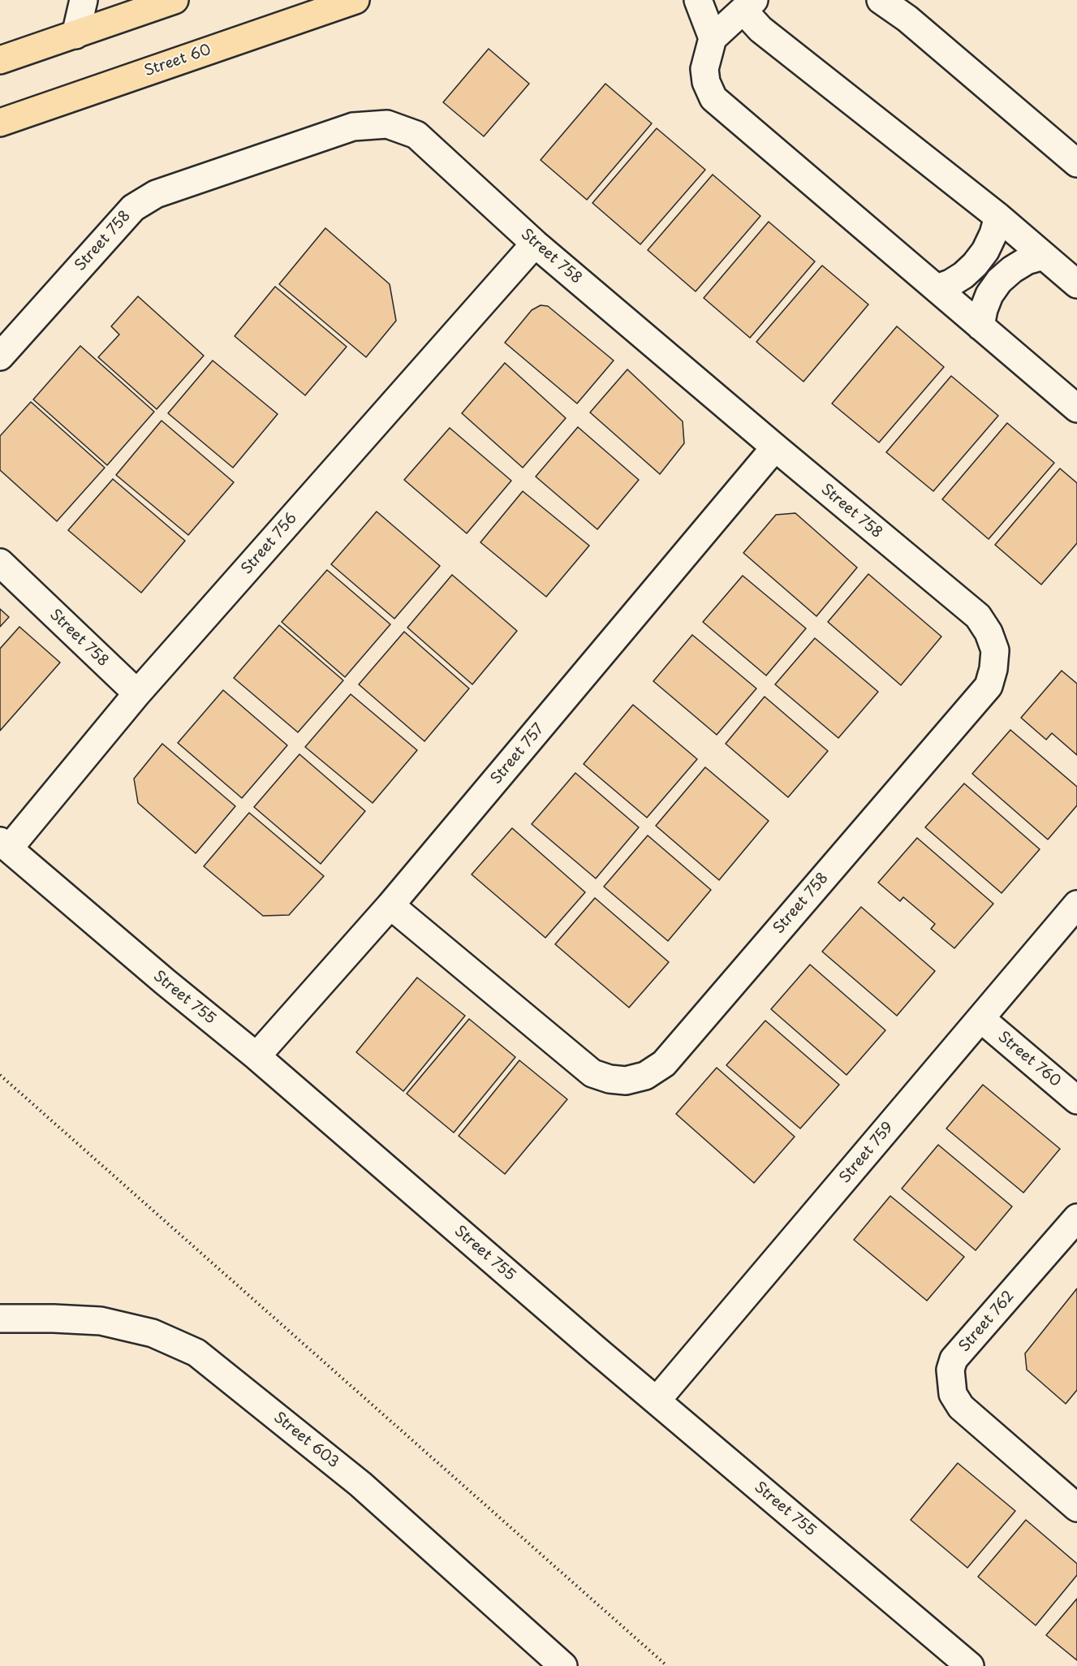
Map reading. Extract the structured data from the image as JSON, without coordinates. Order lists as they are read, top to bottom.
{
  "streets": {
    "main road": ["Street 60"],
    "street": [
      "Street 758",
      "Street 756",
      "Street 757",
      "Street 755",
      "Street 760",
      "Street 759",
      "Street 762",
      "Street 603"
    ]
  },
  "crossings": [
    ["Street 758", "Street 756"],
    ["Street 758", "Street 757"],
    ["Street 756", "Street 755"],
    ["Street 757", "Street 755"],
    ["Street 755", "Street 759"],
    ["Street 760", "Street 759"]
  ]
}
